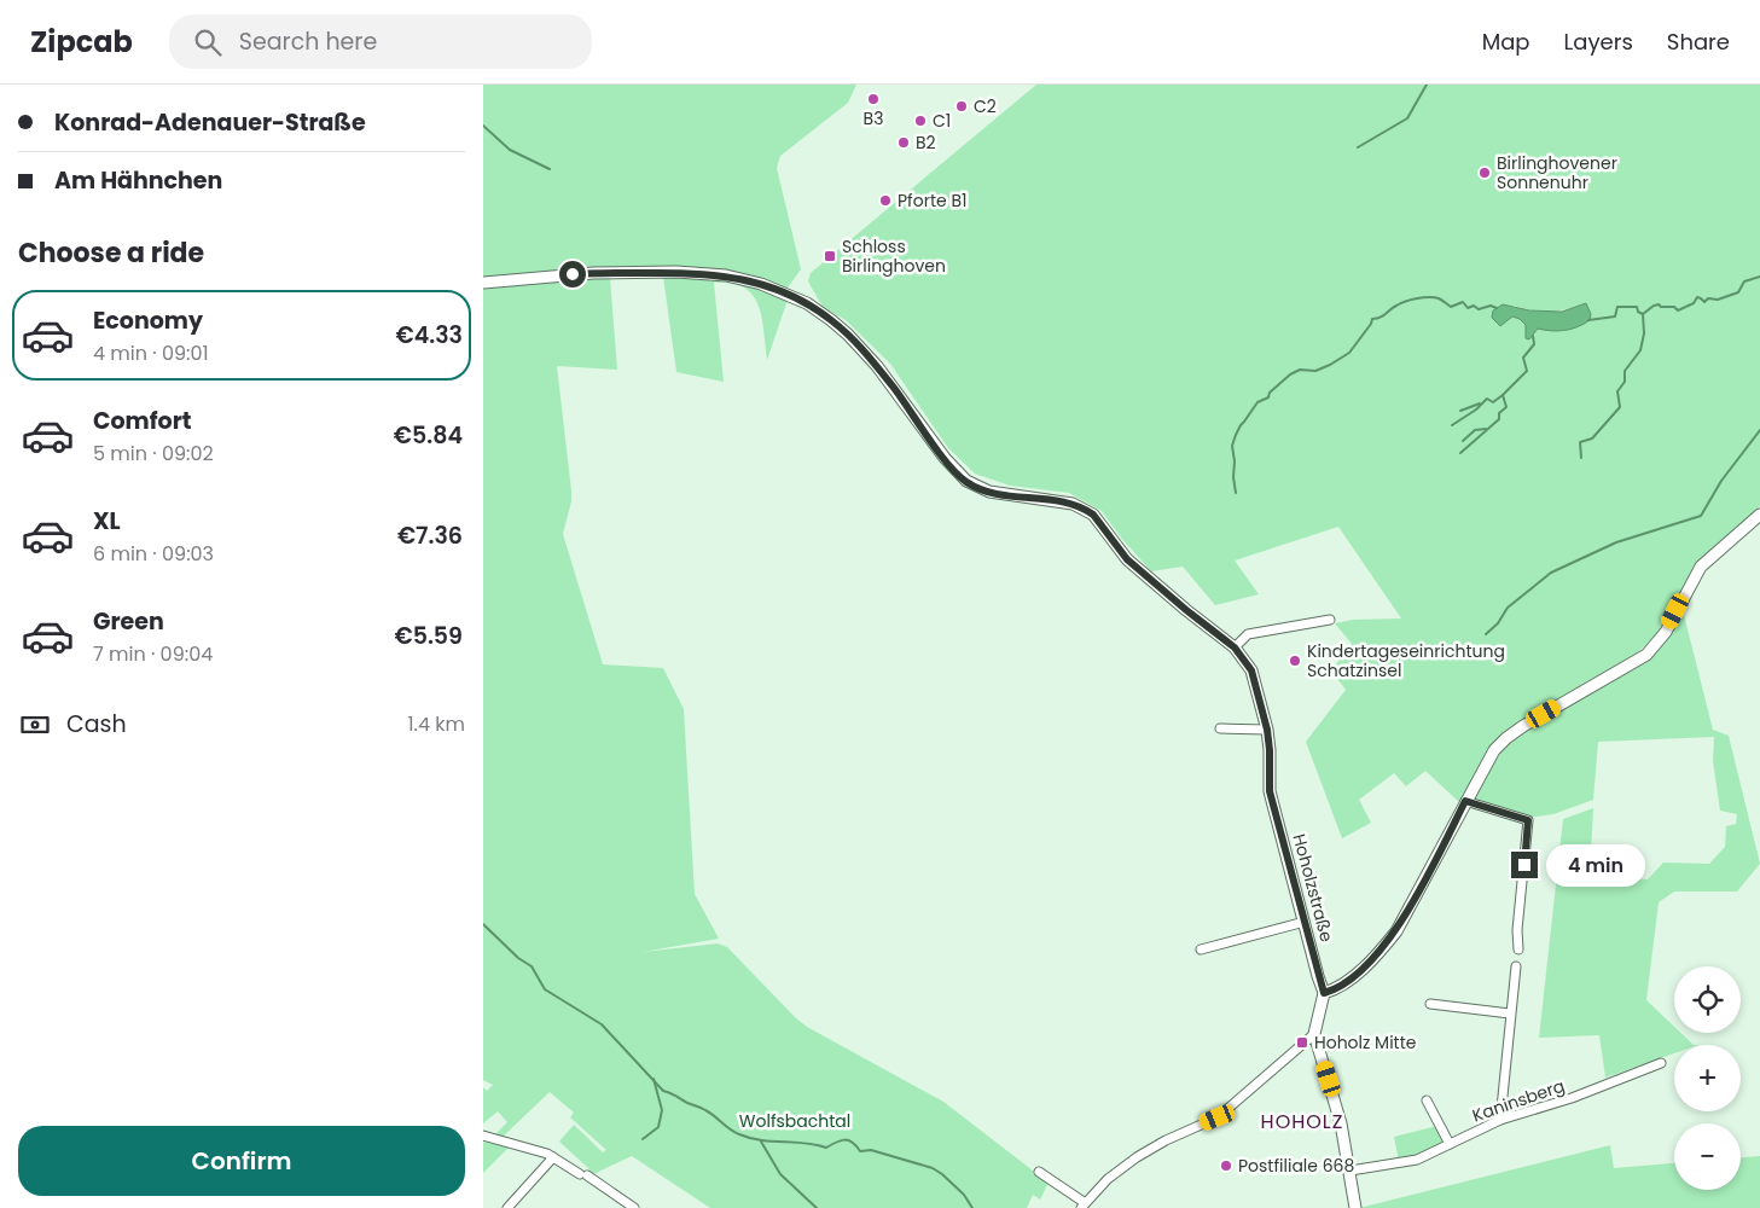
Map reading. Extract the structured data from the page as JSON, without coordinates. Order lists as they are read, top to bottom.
{
  "streets": {
    "street": ["Hoholzstraße", "Kaninsberg"]
  },
  "crossings": [
    ["Hoholzstraße", "Kaninsberg"]
  ],
  "districts": ["HOHOLZ"],
  "parks": ["Wolfsbachtal"],
  "places": {
    "other": [
      "B3",
      "C2",
      "C1",
      "B2",
      "Birlinghovener Sonnenuhr",
      "Pforte B1",
      "Kindertageseinrichtung Schatzinsel",
      "Postfiliale 668"
    ],
    "transit": ["Schloss Birlinghoven", "Hoholz Mitte"]
  },
  "page": {
    "header": "Zipcab",
    "search": "Search here",
    "nav": ["Map", "Layers", "Share"],
    "banner": ["Konrad-Adenauer-Straße", "Am Hähnchen"],
    "heading": "Choose a ride",
    "list": [
      {
        "name": "Economy",
        "note": "4 min · 09:01",
        "value": "€4.33"
      },
      {
        "name": "Comfort",
        "note": "5 min · 09:02",
        "value": "€5.84"
      },
      {
        "name": "XL",
        "note": "6 min · 09:03",
        "value": "€7.36"
      },
      {
        "name": "Green",
        "note": "7 min · 09:04",
        "value": "€5.59"
      }
    ],
    "pay": ["Cash", "1.4 km"],
    "bubble": "4 min",
    "map_buttons": ["+", "−"],
    "buttons": "Confirm"
  }
}
